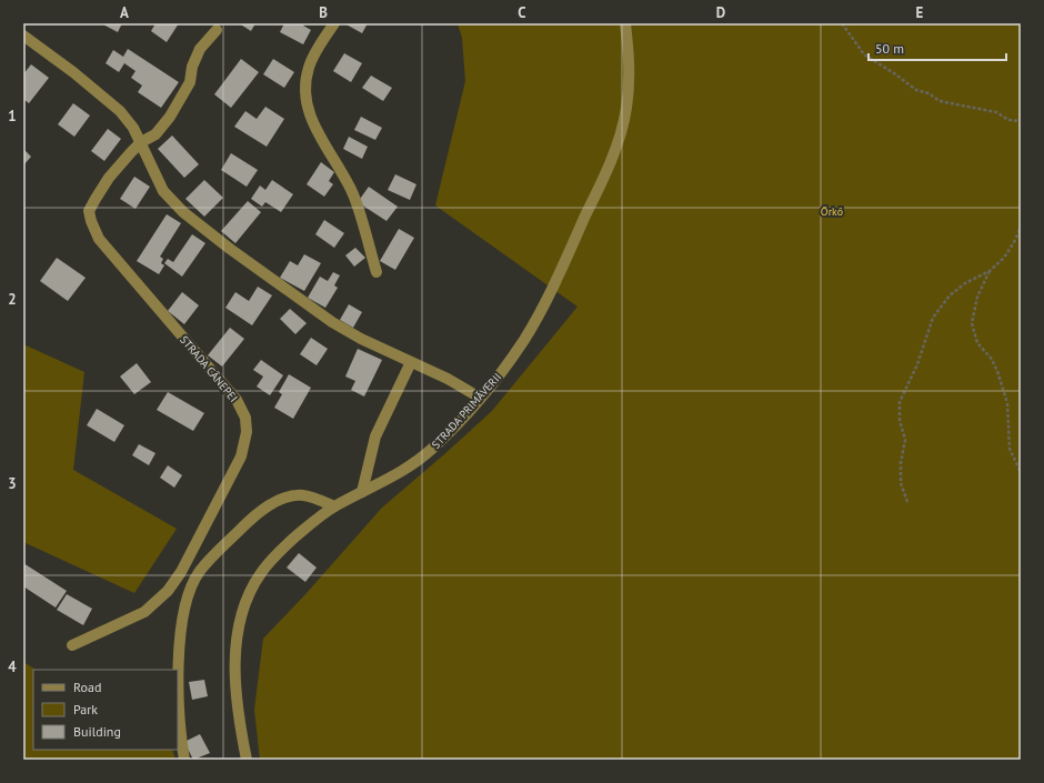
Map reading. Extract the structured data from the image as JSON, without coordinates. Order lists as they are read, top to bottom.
{
  "streets": {
    "street": ["STRADA CÂNEPEI", "STRADA PRIMĂVERII"]
  },
  "parks": ["Őrkő"],
  "legend": ["Road", "Park", "Building"],
  "scale_bar": "50 m",
  "grid": {
    "columns": [
      "A",
      "B",
      "C",
      "D",
      "E"
    ],
    "rows": [
      "1",
      "2",
      "3",
      "4"
    ]
  }
}
